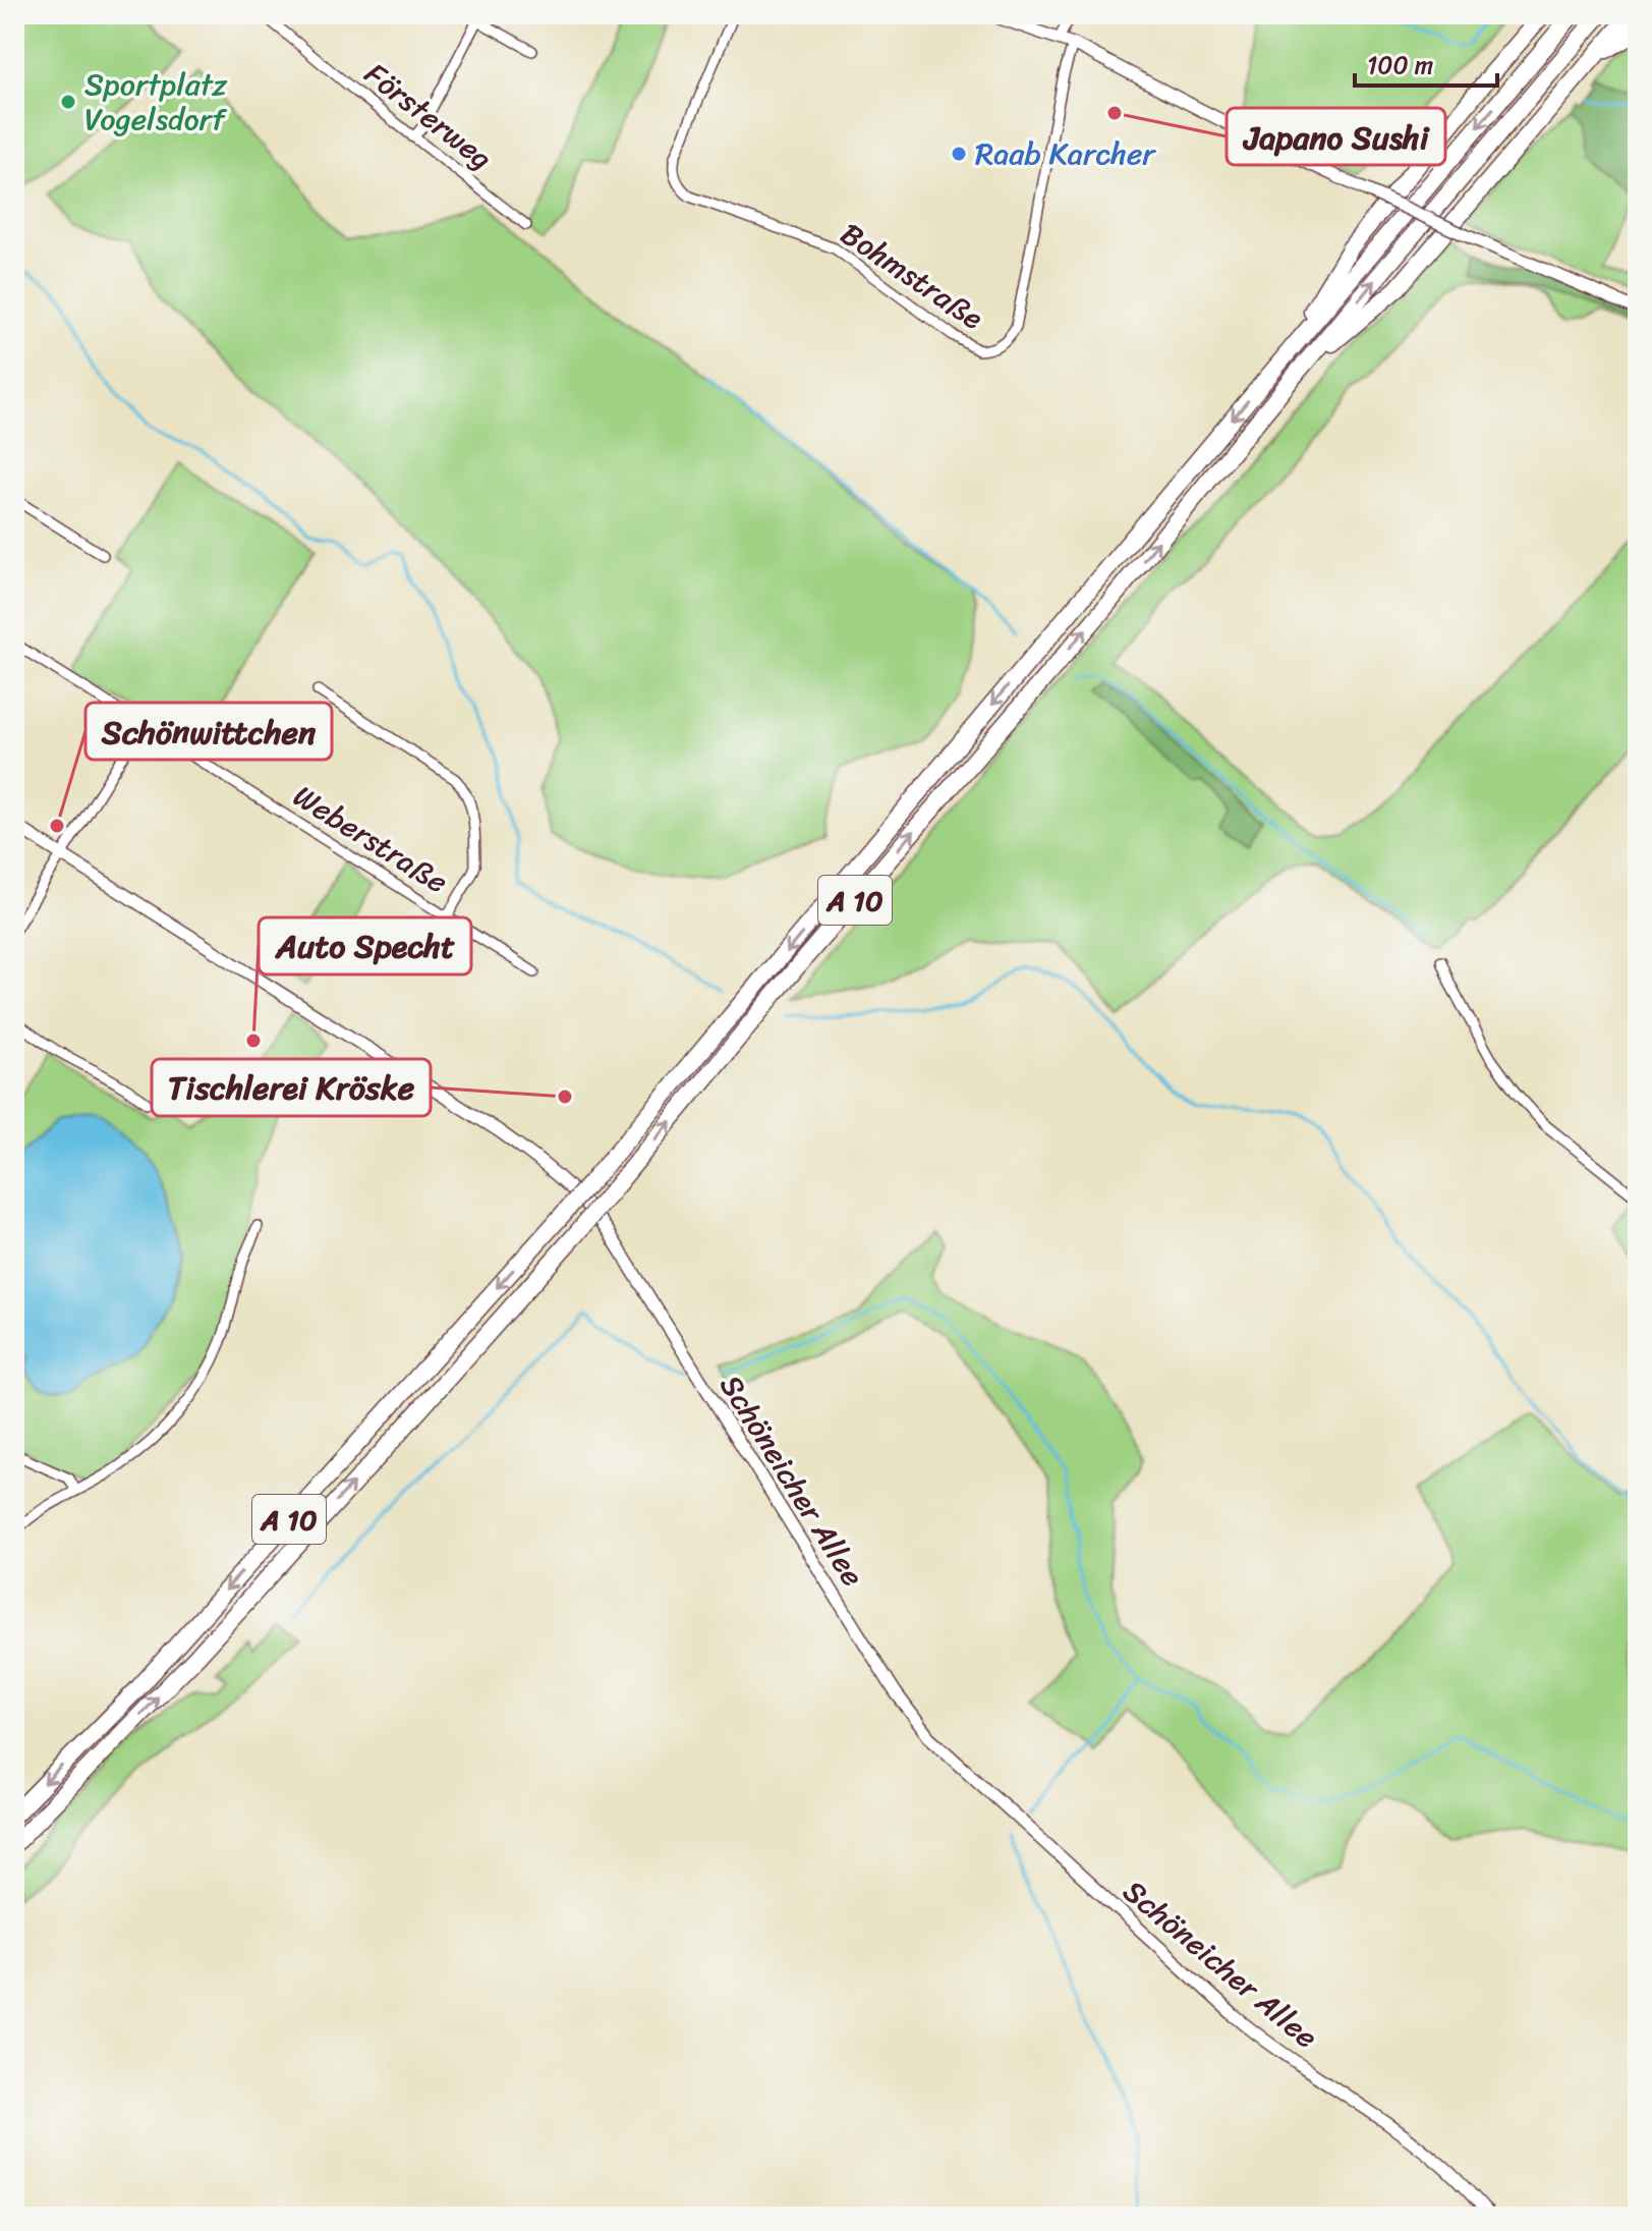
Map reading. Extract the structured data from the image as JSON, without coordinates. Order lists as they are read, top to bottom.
{
  "streets": {
    "highway": ["A 10"],
    "street": [
      "Försterweg",
      "Bohmstraße",
      "Weberstraße",
      "Schöneicher Allee"
    ]
  },
  "places": [
    "Sportplatz Vogelsdorf",
    "Japano Sushi",
    "Raab Karcher",
    "Schönwittchen",
    "Auto Specht",
    "Tischlerei Kröske"
  ],
  "scale_bar": "100 m"
}
